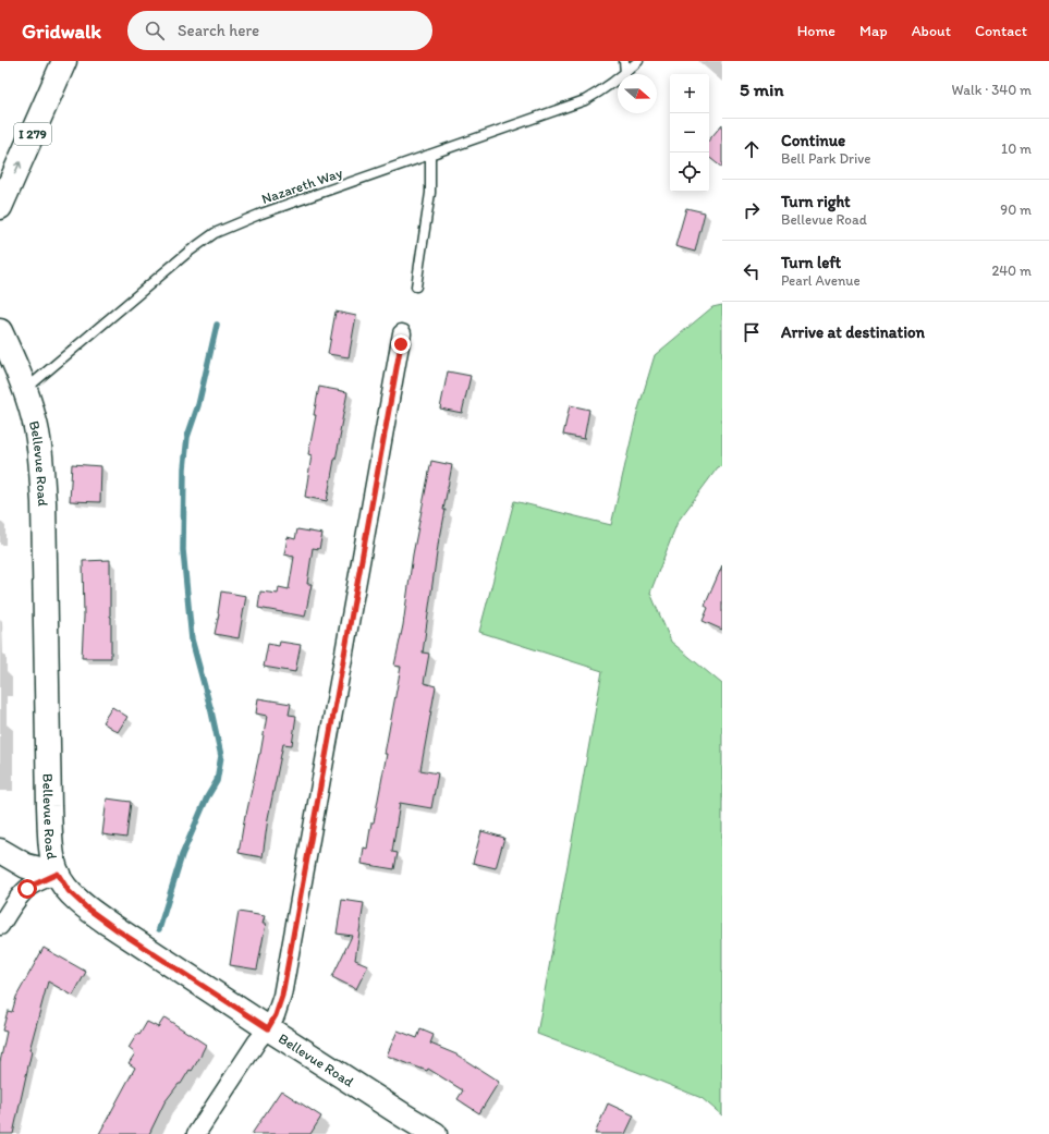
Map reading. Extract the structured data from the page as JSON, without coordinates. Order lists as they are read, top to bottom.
{
  "streets": {
    "main road": ["I 279", "Bellevue Road"],
    "lane": ["Nazareth Way"]
  },
  "crossings": [
    ["Nazareth Way", "Bellevue Road"]
  ],
  "north": "right",
  "page": {
    "header": "Gridwalk",
    "search": "Search here",
    "nav": [
      "Home",
      "Map",
      "About",
      "Contact"
    ],
    "heading": ["5 min", "Walk · 340 m"],
    "map_buttons": ["+", "−"],
    "list": [
      ["Continue", "Bell Park Drive", "10 m"],
      ["Turn right", "Bellevue Road", "90 m"],
      ["Turn left", "Pearl Avenue", "240 m"],
      "Arrive at destination"
    ]
  }
}
